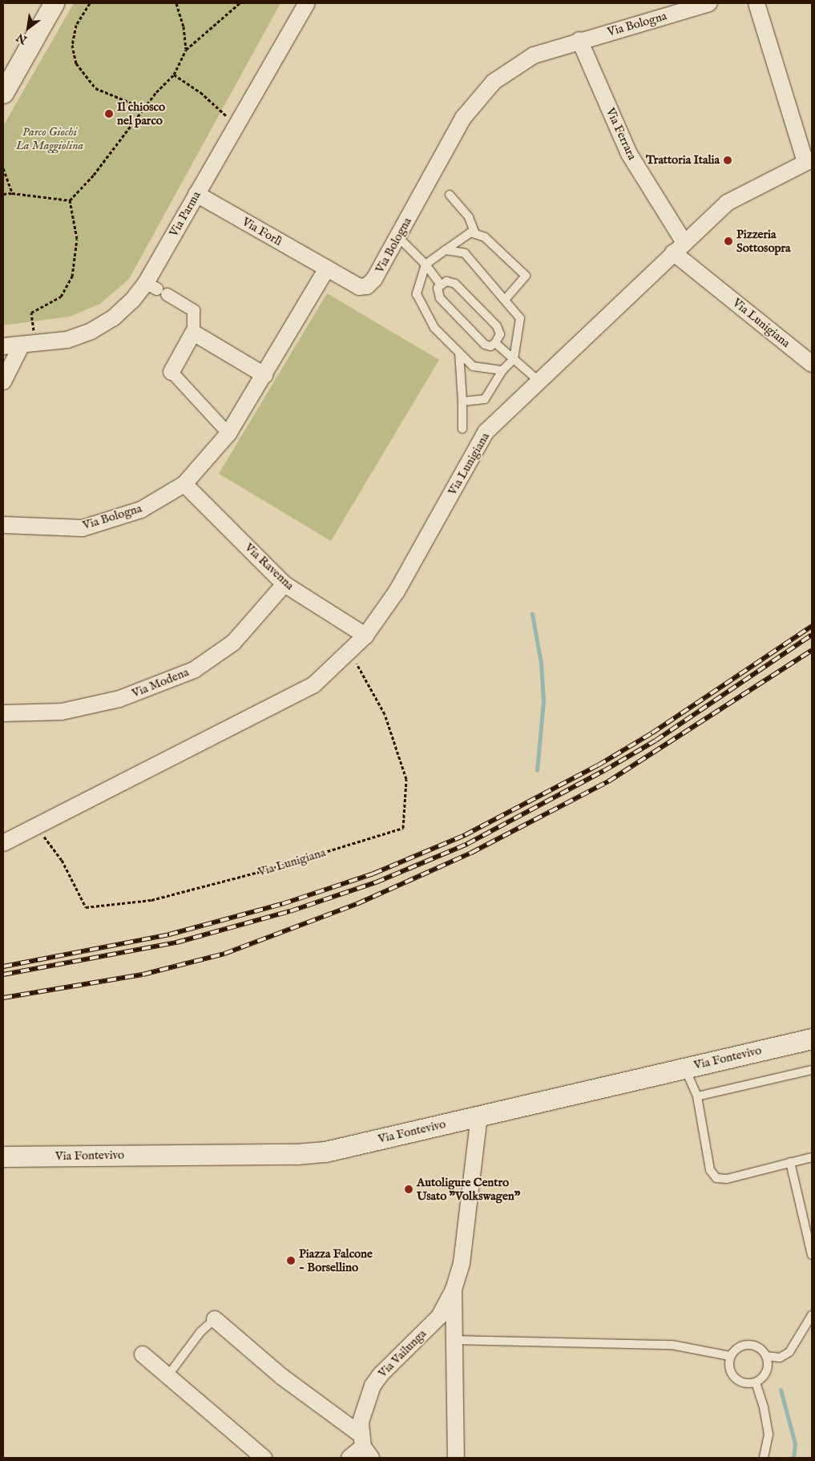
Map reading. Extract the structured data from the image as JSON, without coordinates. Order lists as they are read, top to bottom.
{
  "streets": {
    "street": [
      "Via Bologna",
      "Via Ferrara",
      "Via Parma",
      "Via Forlì",
      "Via Lunigiana",
      "Via Ravenna",
      "Via Modena",
      "Via Fontevivo",
      "Via Vailunga"
    ]
  },
  "crossings": [
    ["Via Bologna", "Via Ferrara"],
    ["Via Bologna", "Via Forlì"],
    ["Via Bologna", "Via Ravenna"],
    ["Via Ferrara", "Via Lunigiana"],
    ["Via Parma", "Via Forlì"],
    ["Via Lunigiana", "Via Ravenna"],
    ["Via Ravenna", "Via Modena"],
    ["Via Fontevivo", "Via Vailunga"]
  ],
  "parks": ["Parco Giochi La Maggiolina"],
  "places": [
    "Il chiosco nel parco",
    "Trattoria Italia",
    "Pizzeria Sottosopra",
    "Autoligure Centro Usato \"Volkswagen\"",
    "Piazza Falcone - Borsellino"
  ],
  "north": "bottom left"
}
